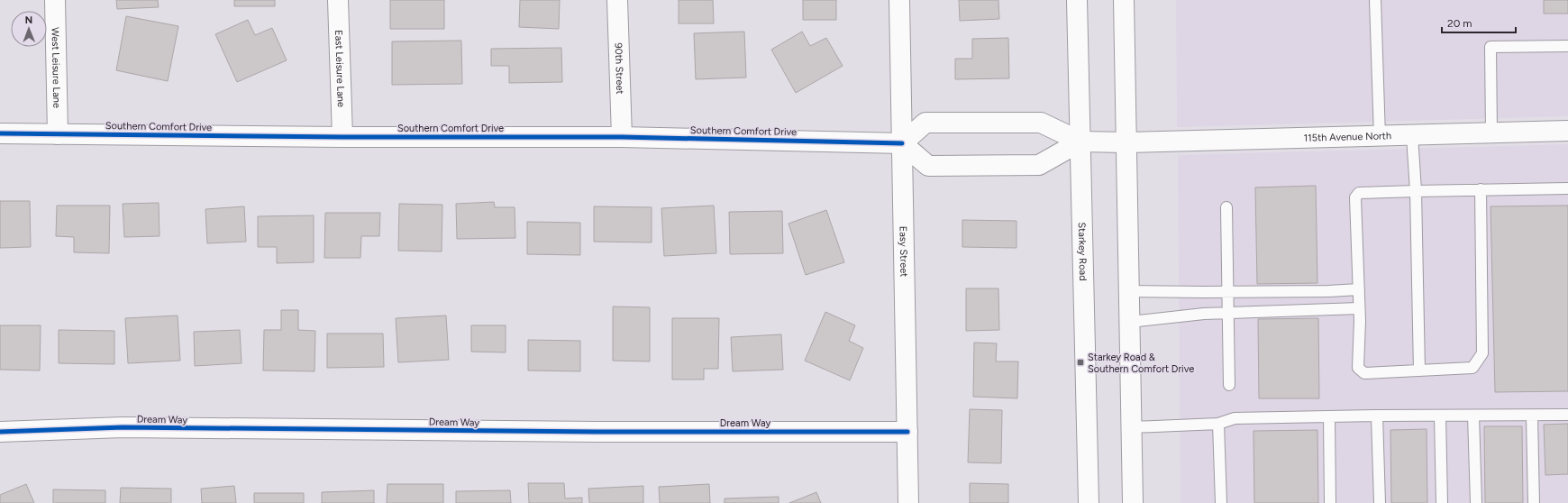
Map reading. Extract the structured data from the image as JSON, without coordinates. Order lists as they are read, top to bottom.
{
  "streets": {
    "street": [
      "West Leisure Lane",
      "East Leisure Lane",
      "90th Street",
      "Southern Comfort Drive",
      "115th Avenue North",
      "Easy Street",
      "Starkey Road",
      "Dream Way"
    ]
  },
  "crossings": [
    ["West Leisure Lane", "Southern Comfort Drive"],
    ["East Leisure Lane", "Southern Comfort Drive"],
    ["90th Street", "Southern Comfort Drive"],
    ["Southern Comfort Drive", "Easy Street"],
    ["Easy Street", "Dream Way"]
  ],
  "places": {
    "transit": ["Starkey Road & Southern Comfort Drive"]
  },
  "scale_bar": "20 m",
  "north": "top"
}
